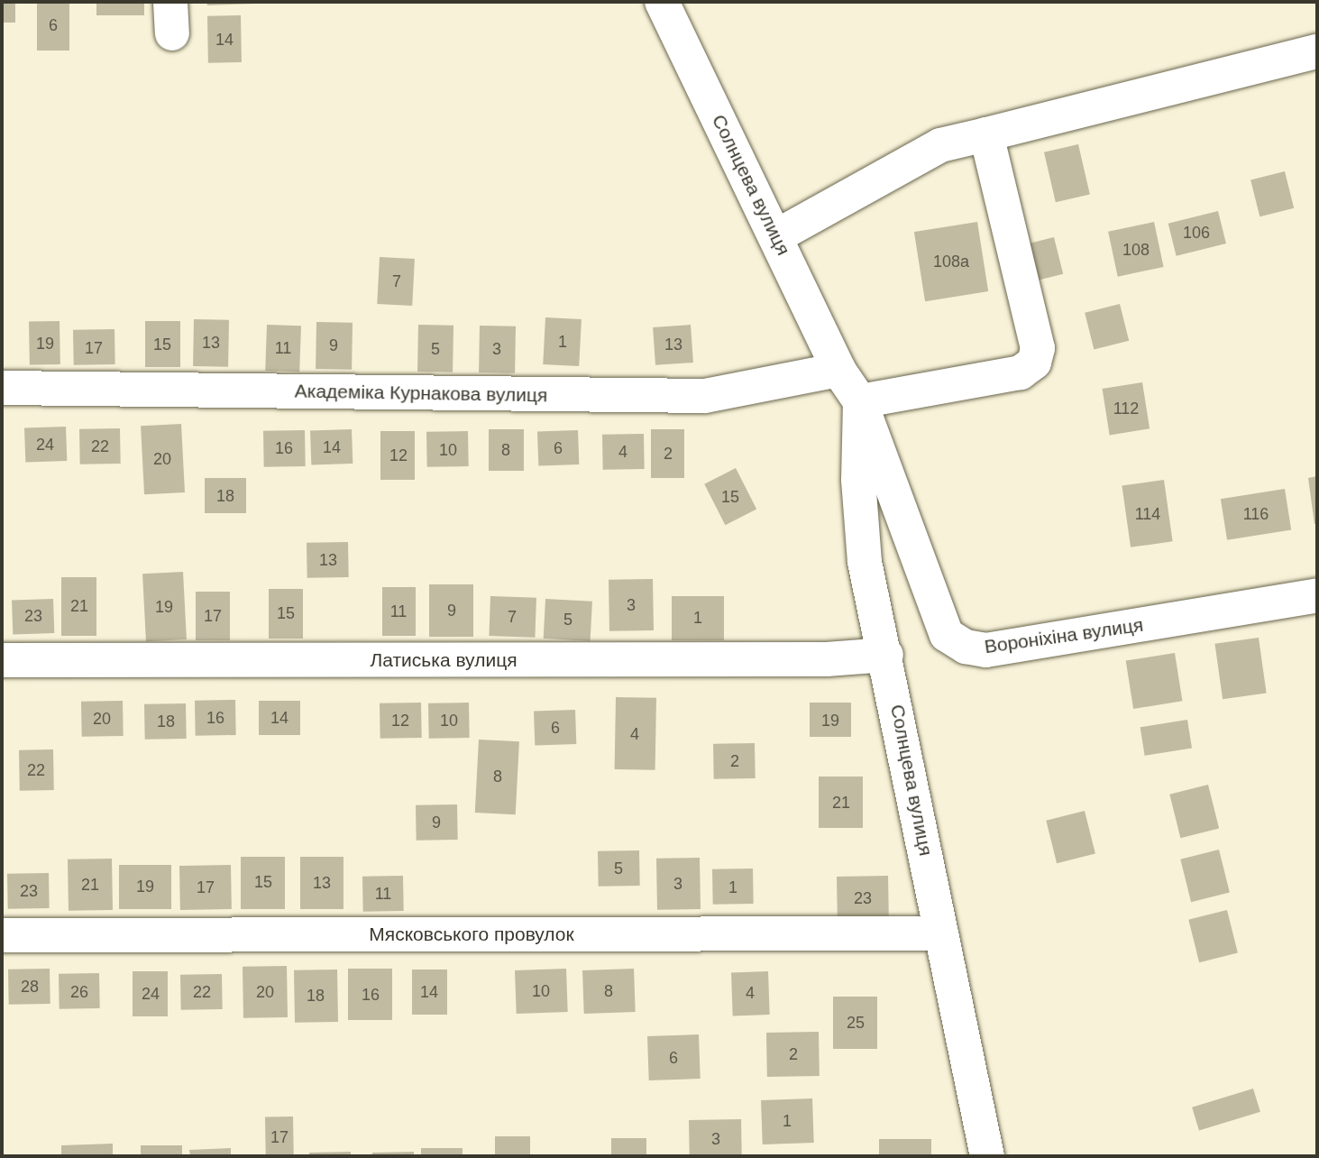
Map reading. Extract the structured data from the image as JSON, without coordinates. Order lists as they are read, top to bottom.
{
  "streets": {
    "street": [
      "Солнцева вулиця",
      "Академіка Курнакова вулиця",
      "Вороніхіна вулиця",
      "Латиська вулиця",
      "Мясковського провулок"
    ]
  },
  "crossings": [
    ["Солнцева вулиця", "Академіка Курнакова вулиця"],
    ["Солнцева вулиця", "Вороніхіна вулиця"],
    ["Солнцева вулиця", "Латиська вулиця"],
    ["Солнцева вулиця", "Мясковського провулок"],
    ["Академіка Курнакова вулиця", "Вороніхіна вулиця"]
  ],
  "house_numbers": [
    "6",
    "14",
    "106",
    "108",
    "108а",
    "7",
    "1",
    "13",
    "19",
    "15",
    "13",
    "9",
    "17",
    "11",
    "5",
    "3",
    "112",
    "24",
    "22",
    "14",
    "16",
    "6",
    "10",
    "8",
    "4",
    "2",
    "12",
    "20",
    "18",
    "15",
    "114",
    "116",
    "13",
    "3",
    "21",
    "19",
    "9",
    "11",
    "15",
    "23",
    "17",
    "7",
    "1",
    "5",
    "16",
    "14",
    "20",
    "12",
    "10",
    "19",
    "18",
    "6",
    "4",
    "2",
    "22",
    "8",
    "21",
    "9",
    "5",
    "15",
    "13",
    "3",
    "21",
    "19",
    "17",
    "1",
    "23",
    "11",
    "23",
    "28",
    "10",
    "8",
    "26",
    "22",
    "20",
    "14",
    "4",
    "24",
    "16",
    "18",
    "25",
    "2",
    "6",
    "1",
    "17",
    "3"
  ]
}
